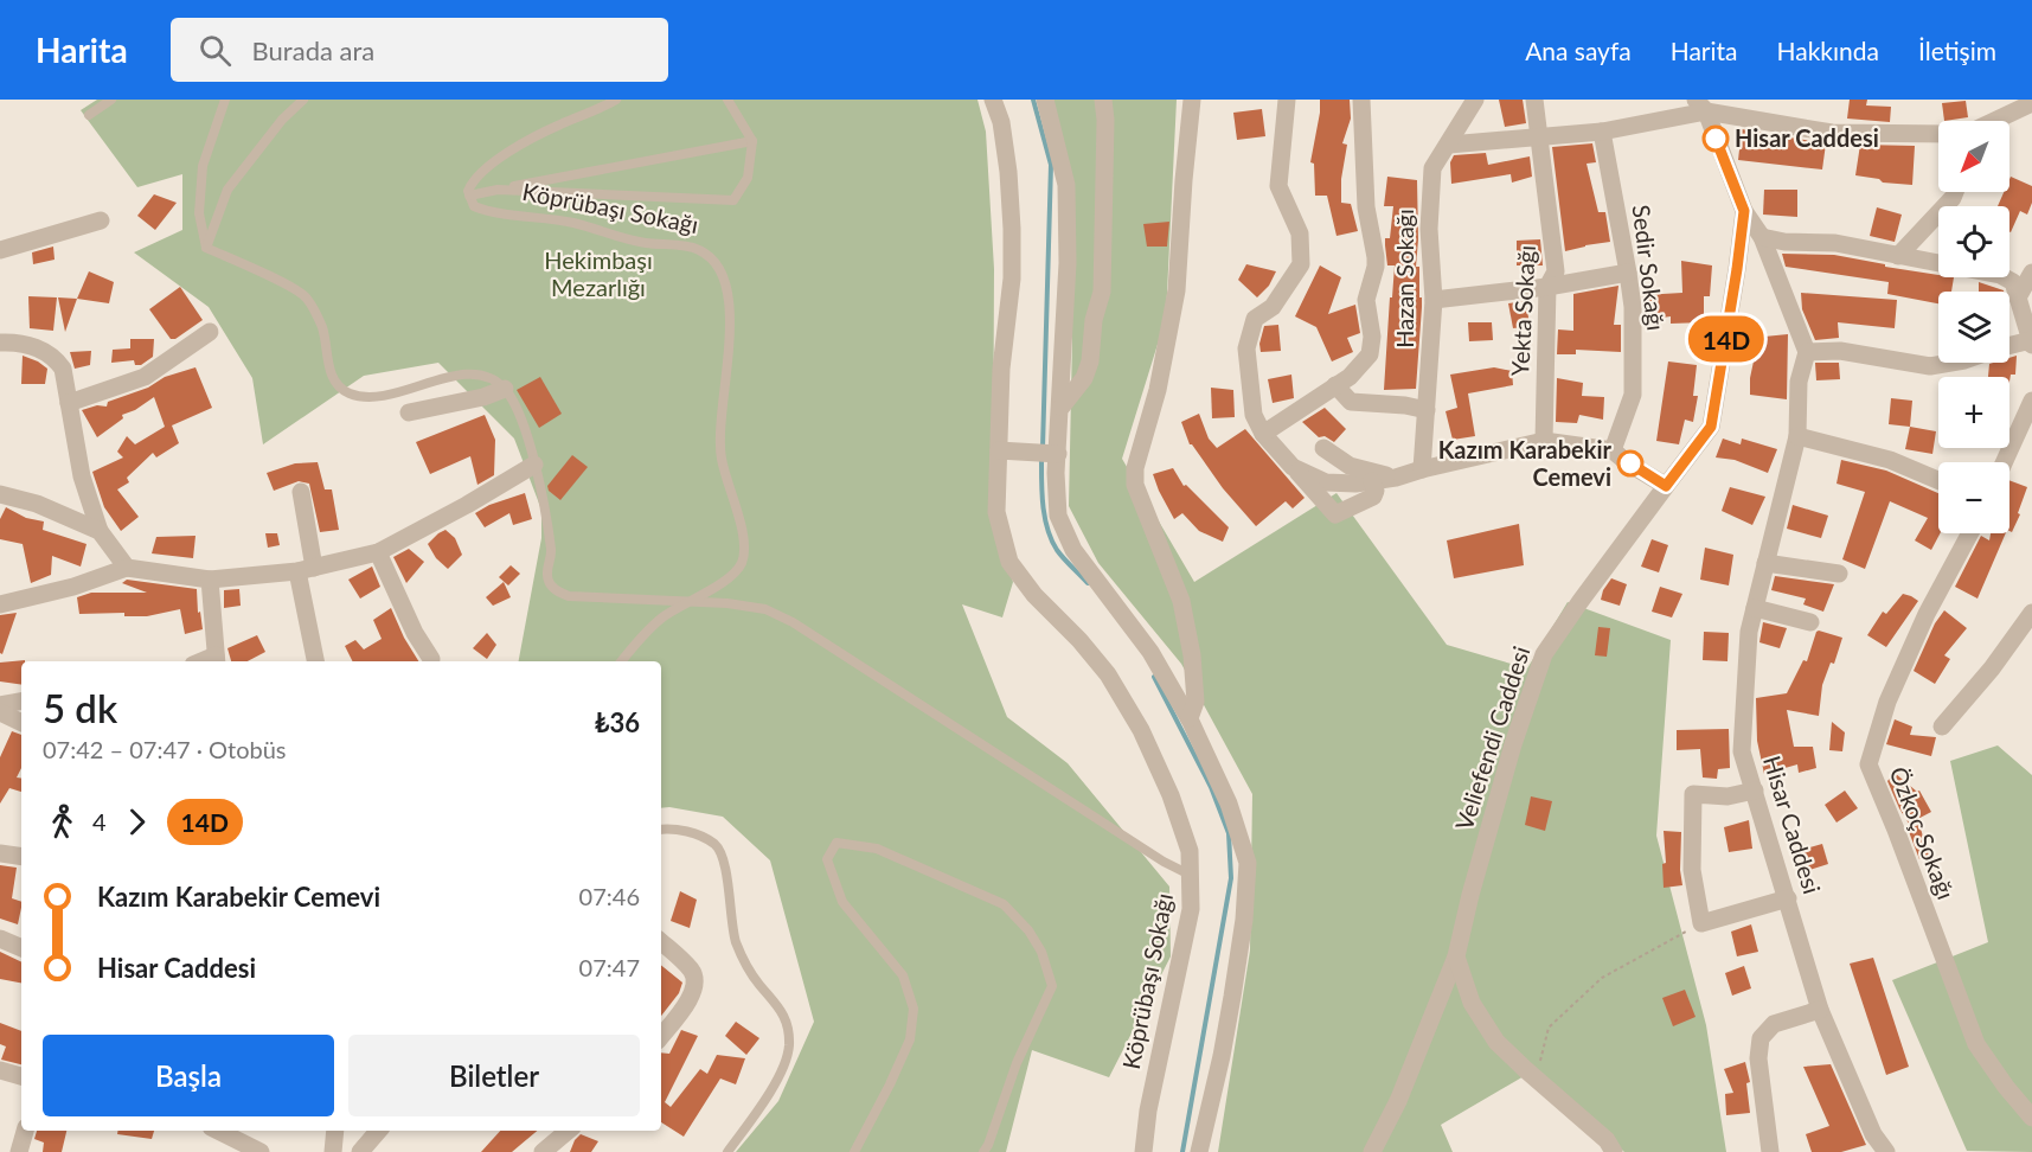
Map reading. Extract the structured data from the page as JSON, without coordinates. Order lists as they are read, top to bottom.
{
  "streets": {
    "street": [
      "Köprübaşı Sokağı",
      "Sedir Sokağı",
      "Hazan Sokağı",
      "Yekta Sokağı",
      "Veliefendi Caddesi",
      "Hisar Caddesi",
      "Özkoç Sokağı"
    ]
  },
  "parks": ["Hekimbaşı Mezarlığı"],
  "places": ["Hisar Caddesi", "Kazım Karabekir Cemevi"],
  "lines": ["bus line 14D"],
  "north": "bottom left",
  "page": {
    "header": "Harita",
    "search": "Burada ara",
    "nav": [
      "Ana sayfa",
      "Harita",
      "Hakkında",
      "İletişim"
    ],
    "on_map": "14D",
    "map_buttons": ["+", "−"],
    "heading": ["5 dk", "07:42 – 07:47 · Otobüs", "₺36"],
    "legs": ["4", "14D"],
    "list": [
      {
        "name": "Kazım Karabekir Cemevi",
        "value": "07:46"
      },
      {
        "name": "Hisar Caddesi",
        "value": "07:47"
      }
    ],
    "buttons": ["Başla", "Biletler"]
  }
}
